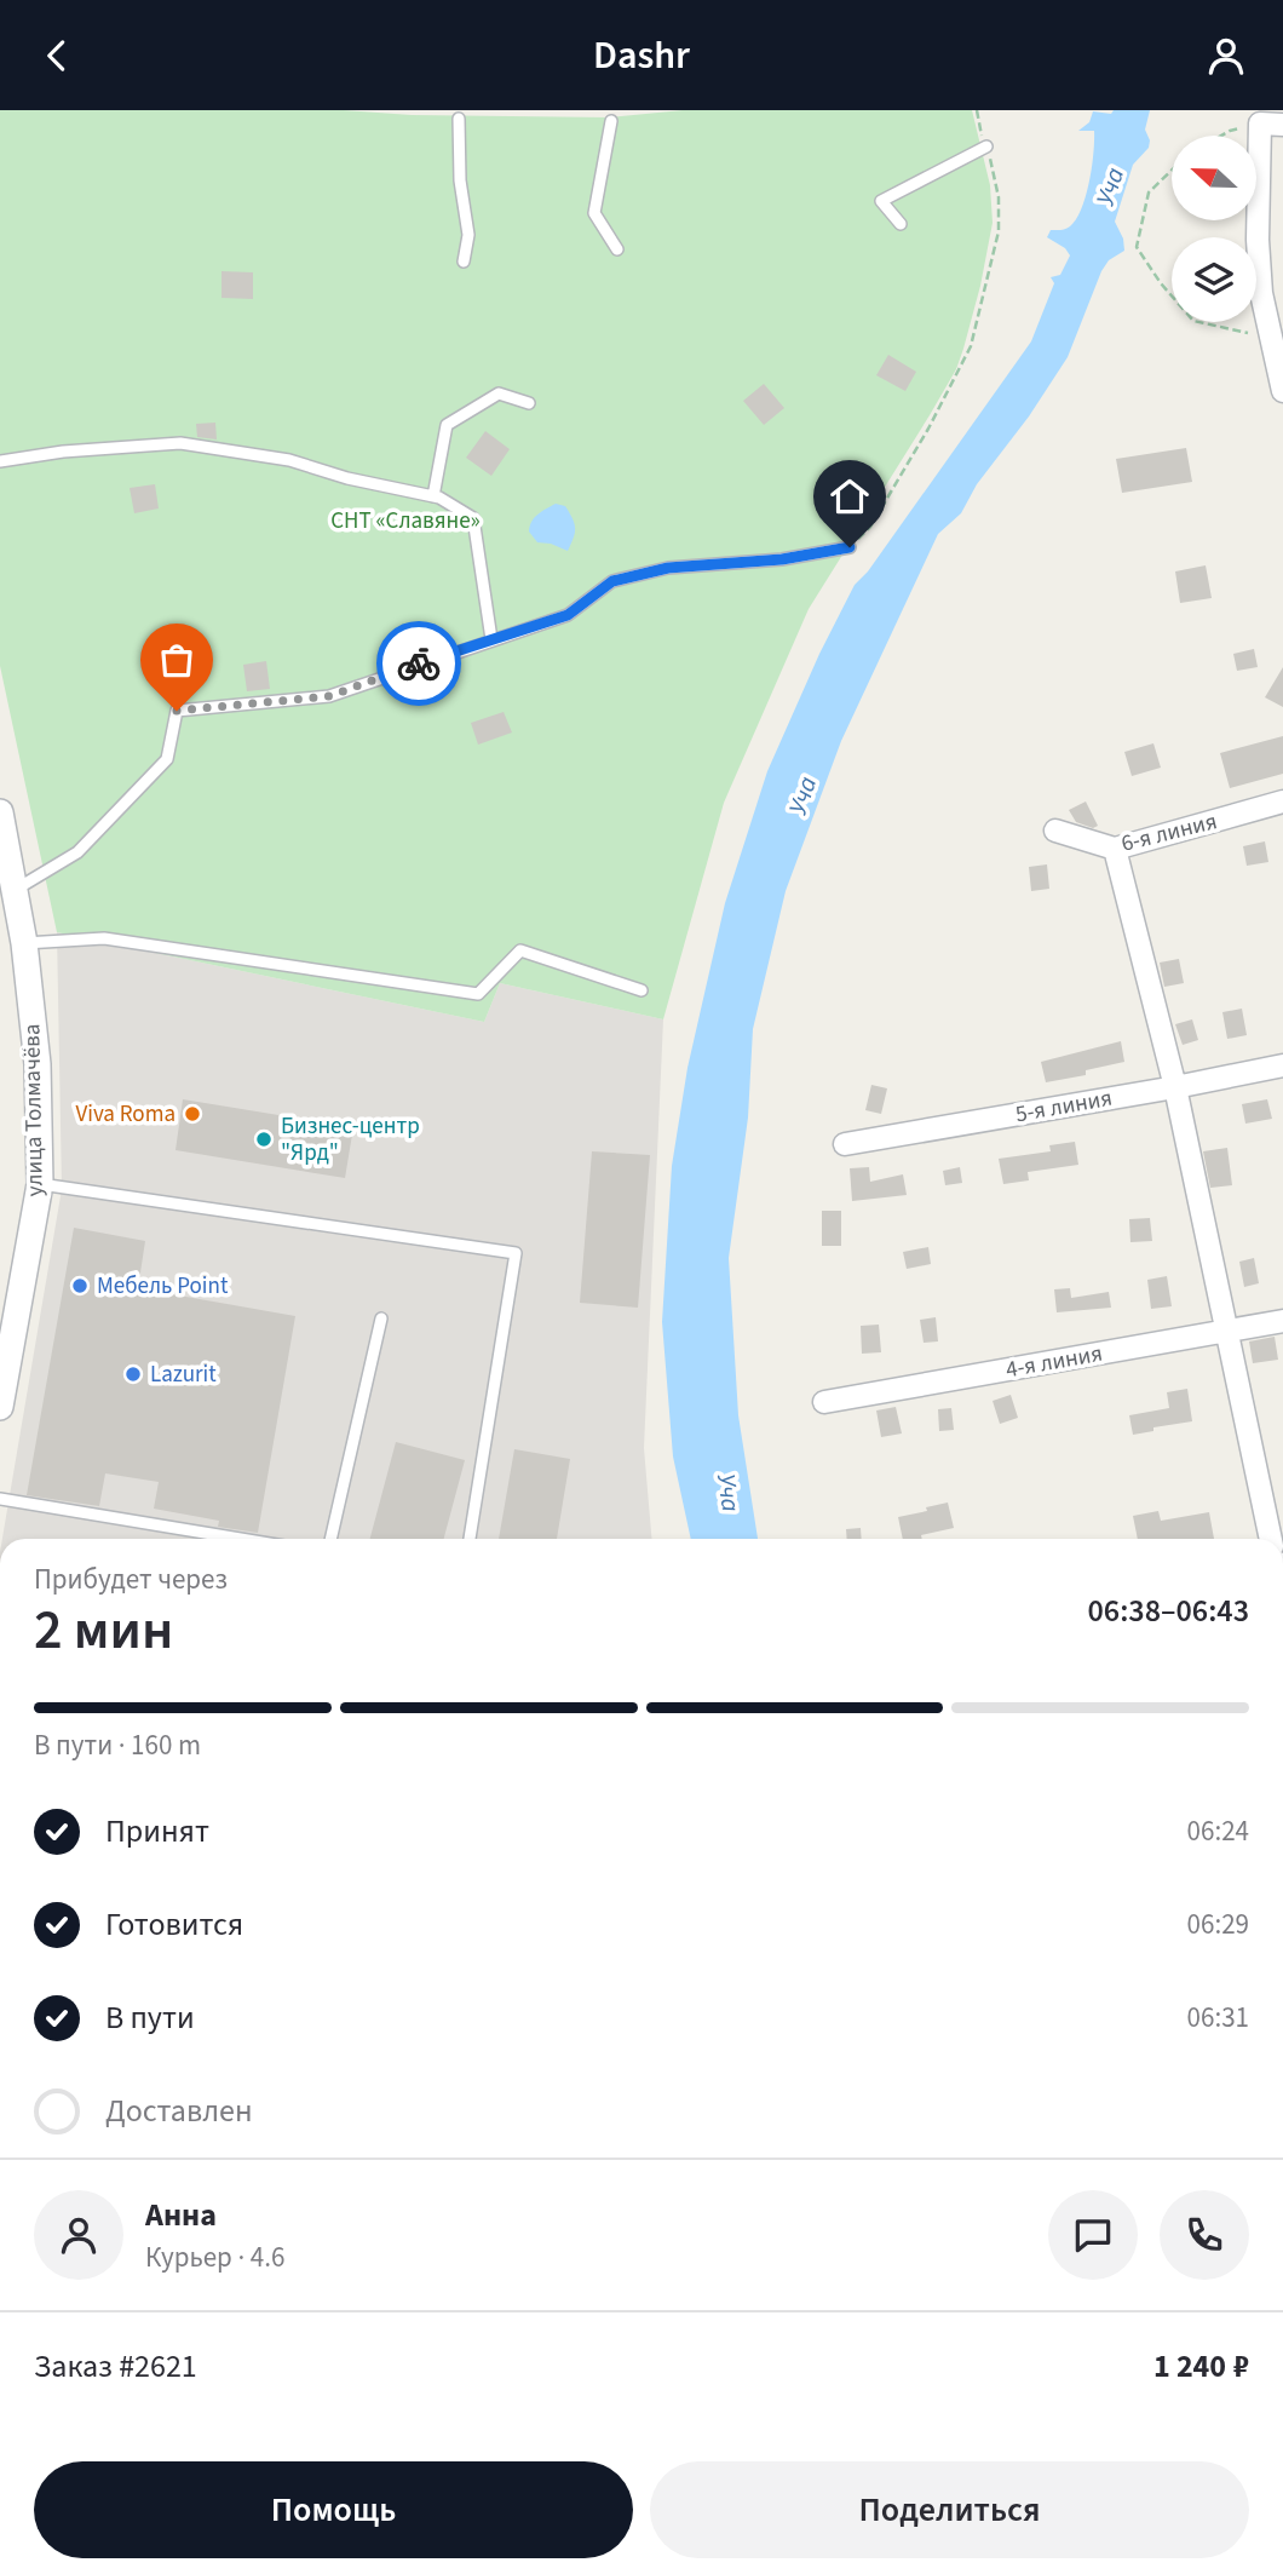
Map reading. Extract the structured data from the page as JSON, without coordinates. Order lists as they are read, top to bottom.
{
  "streets": {
    "street": [
      "6-я линия",
      "5-я линия",
      "улица Толмачёва",
      "4-я линия"
    ]
  },
  "water": ["Уча"],
  "parks": ["СНТ «Славяне»"],
  "places": [
    "Viva Roma",
    "Бизнес-центр \"Ярд\"",
    "Мебель Point",
    "Lazurit"
  ],
  "north": "left",
  "page": {
    "header": "Dashr",
    "heading": ["2 мин", "Прибудет через", "06:38–06:43"],
    "panel": [
      "Анна",
      "Курьер · 4.6",
      "Заказ #2621",
      "1 240 ₽"
    ],
    "bar": "В пути · 160 m",
    "list": [
      ["Принят", "06:24"],
      ["Готовится", "06:29"],
      ["В пути", "06:31"],
      "Доставлен"
    ],
    "buttons": ["Помощь", "Поделиться"]
  }
}
